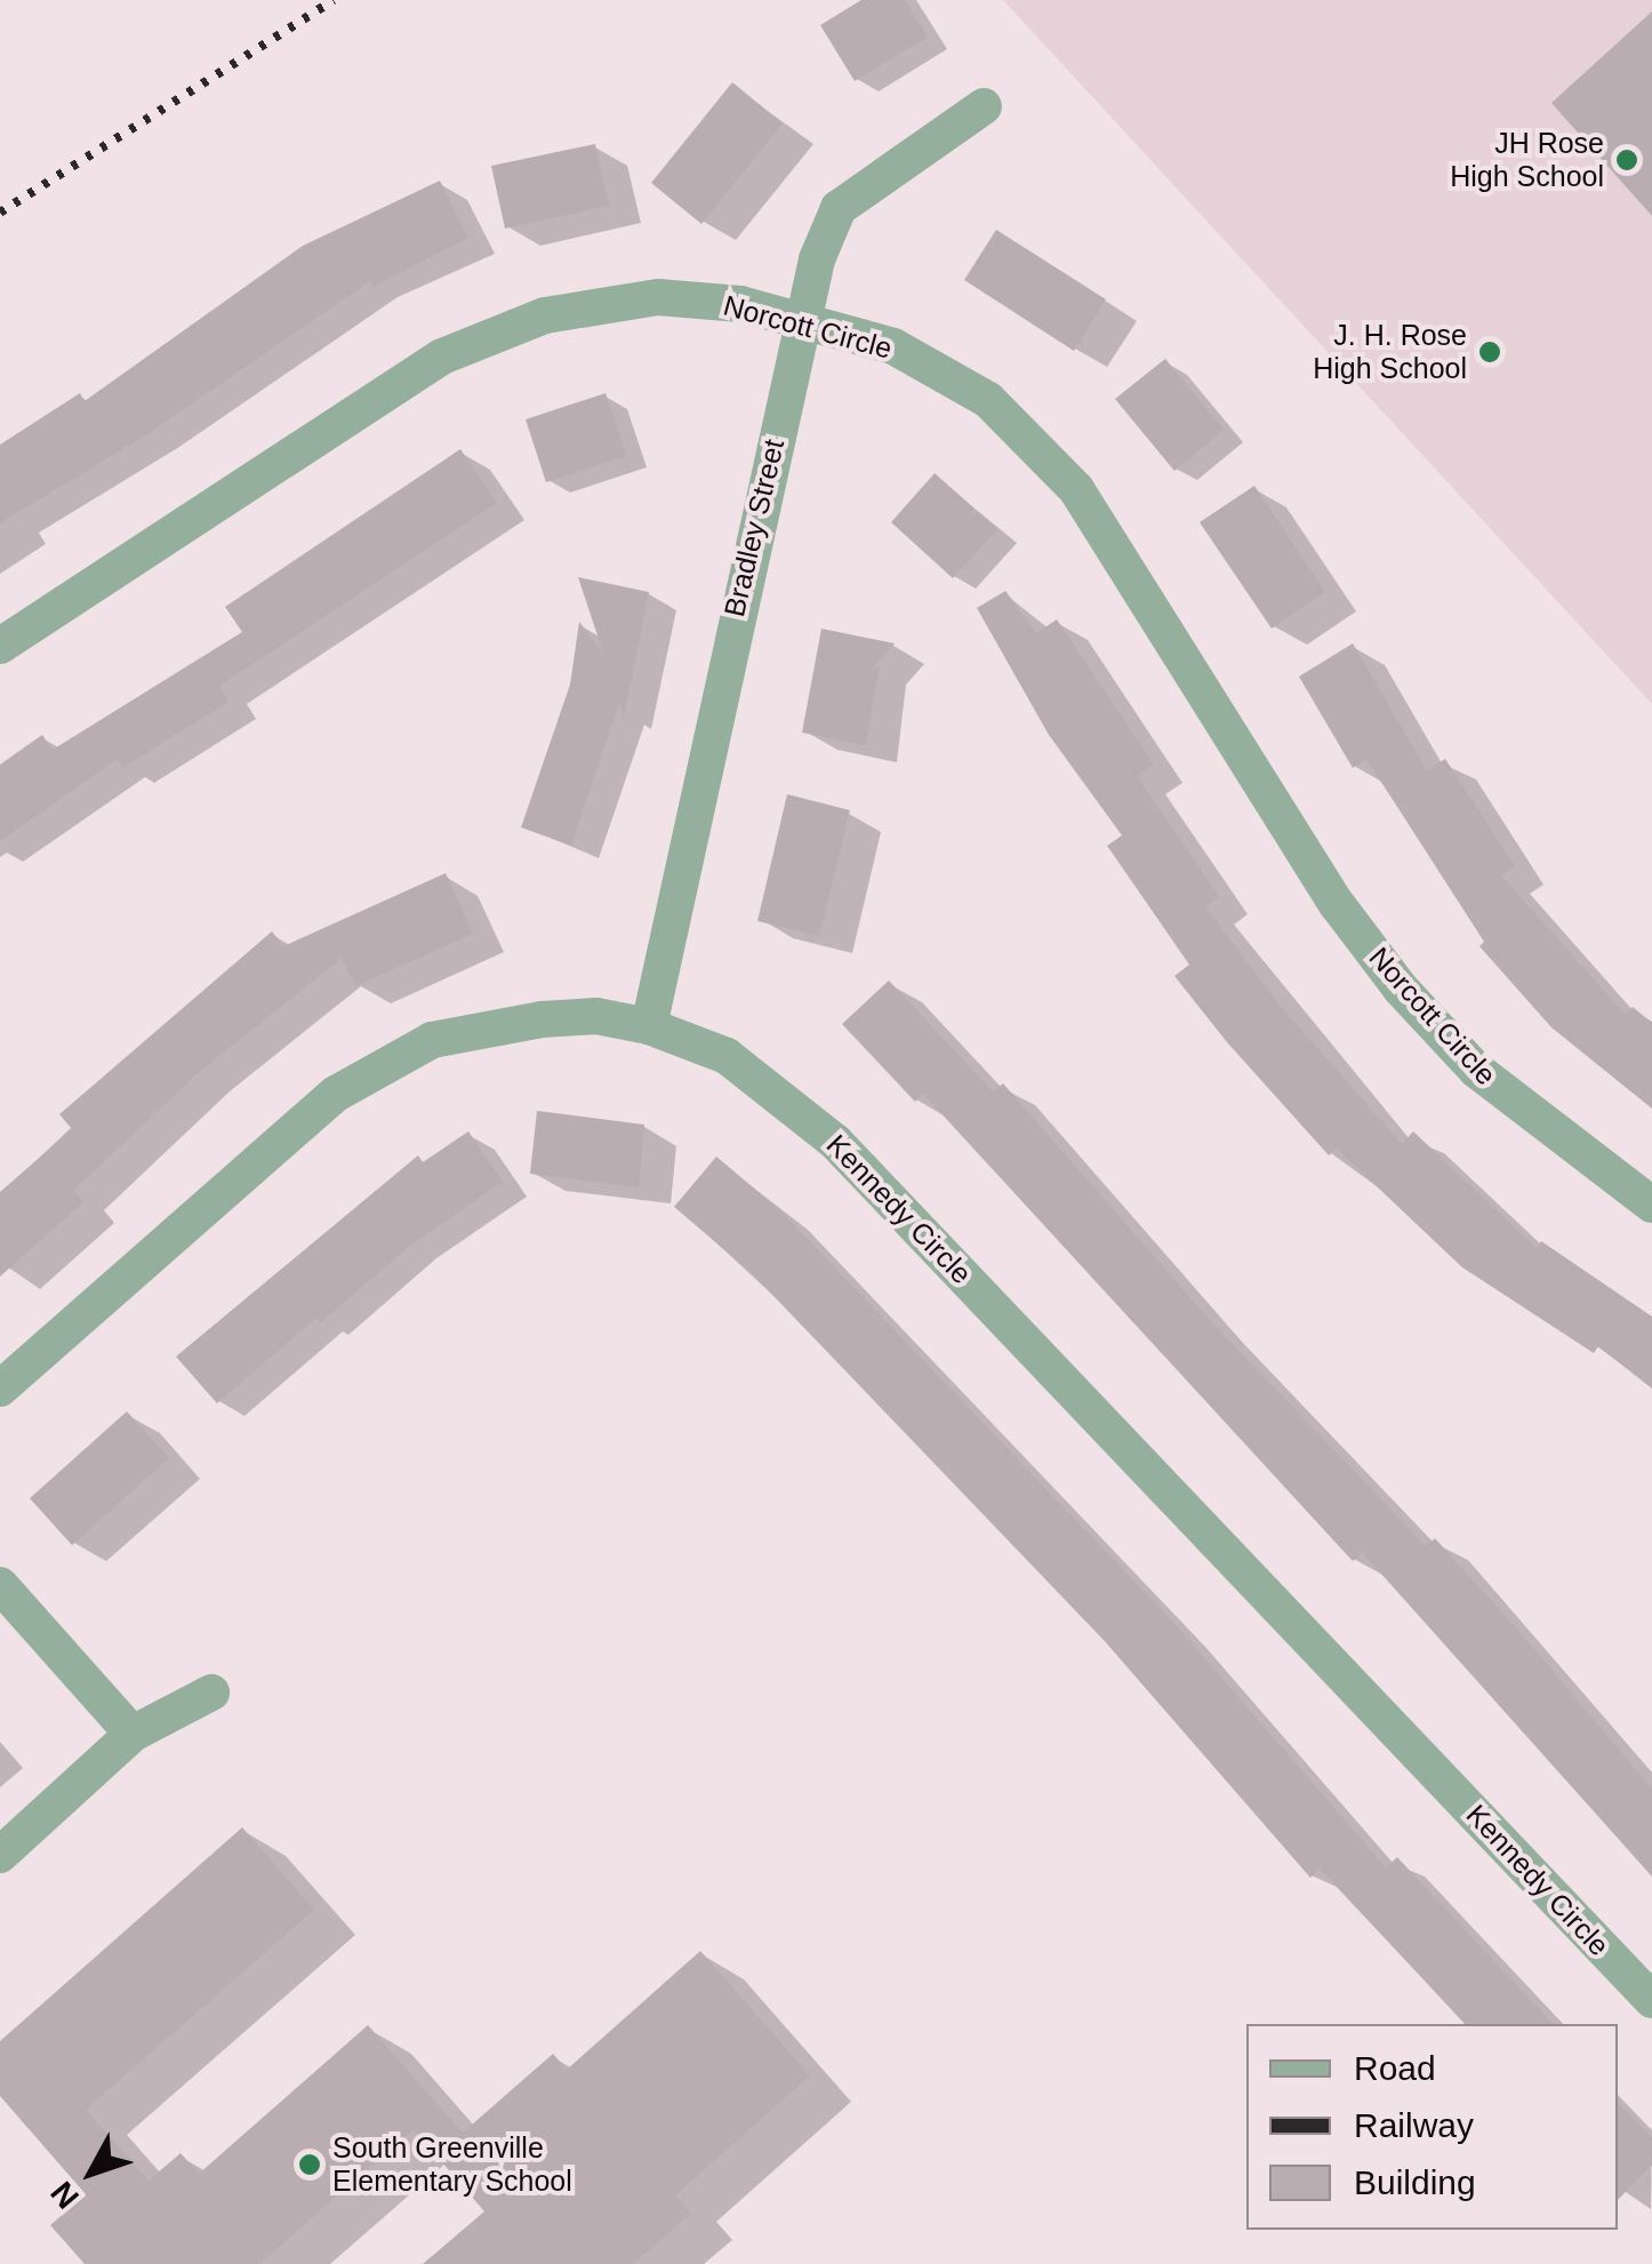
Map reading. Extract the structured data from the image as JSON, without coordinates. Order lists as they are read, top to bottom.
{
  "streets": {
    "street": ["Norcott Circle", "Bradley Street", "Kennedy Circle"]
  },
  "crossings": [
    ["Norcott Circle", "Bradley Street"],
    ["Bradley Street", "Kennedy Circle"]
  ],
  "places": ["JH Rose High School", "J. H. Rose High School", "South Greenville Elementary School"],
  "legend": ["Road", "Railway", "Building"],
  "north": "bottom left"
}
